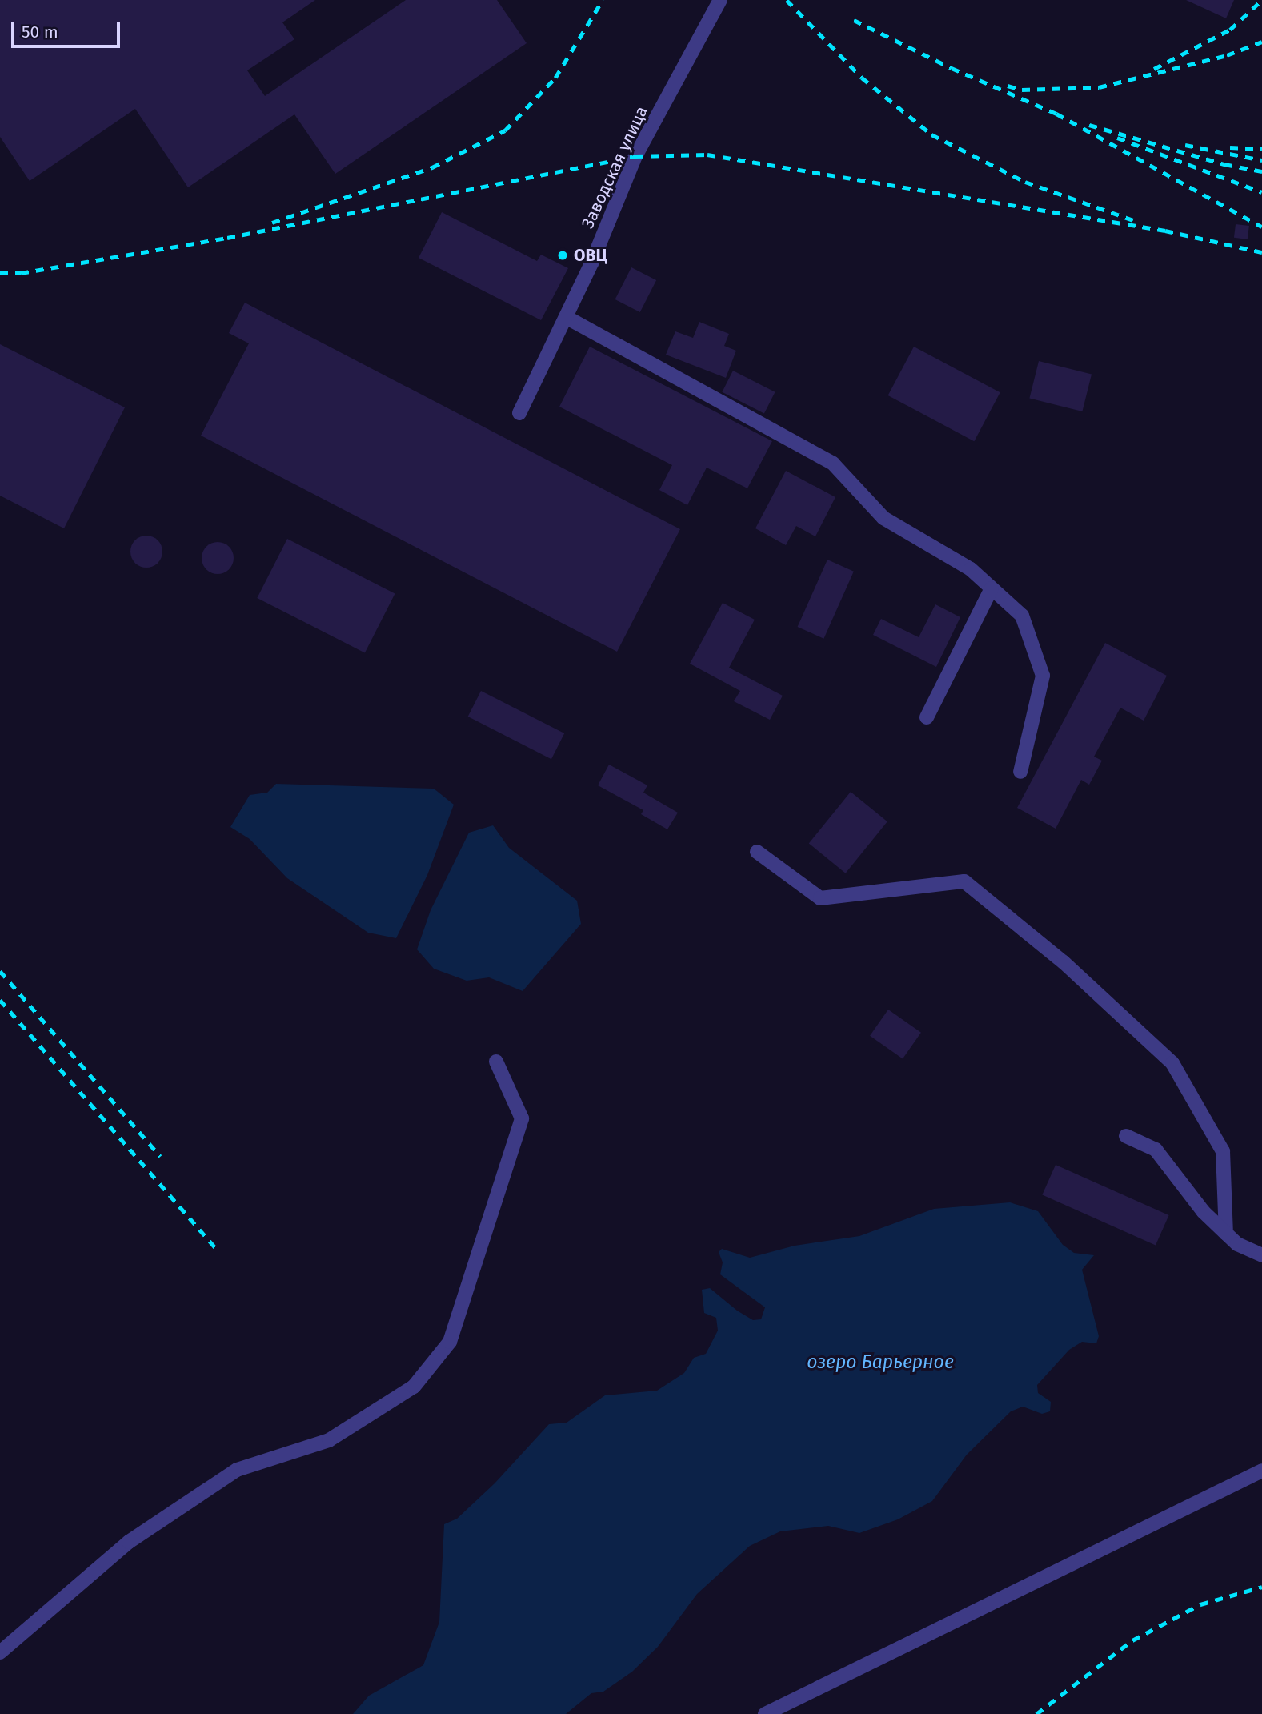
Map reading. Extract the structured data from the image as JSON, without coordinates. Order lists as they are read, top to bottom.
{
  "streets": {
    "street": ["Заводская улица"]
  },
  "water": ["озеро Барьерное"],
  "places": ["ОВЦ"],
  "scale_bar": "50 m"
}
